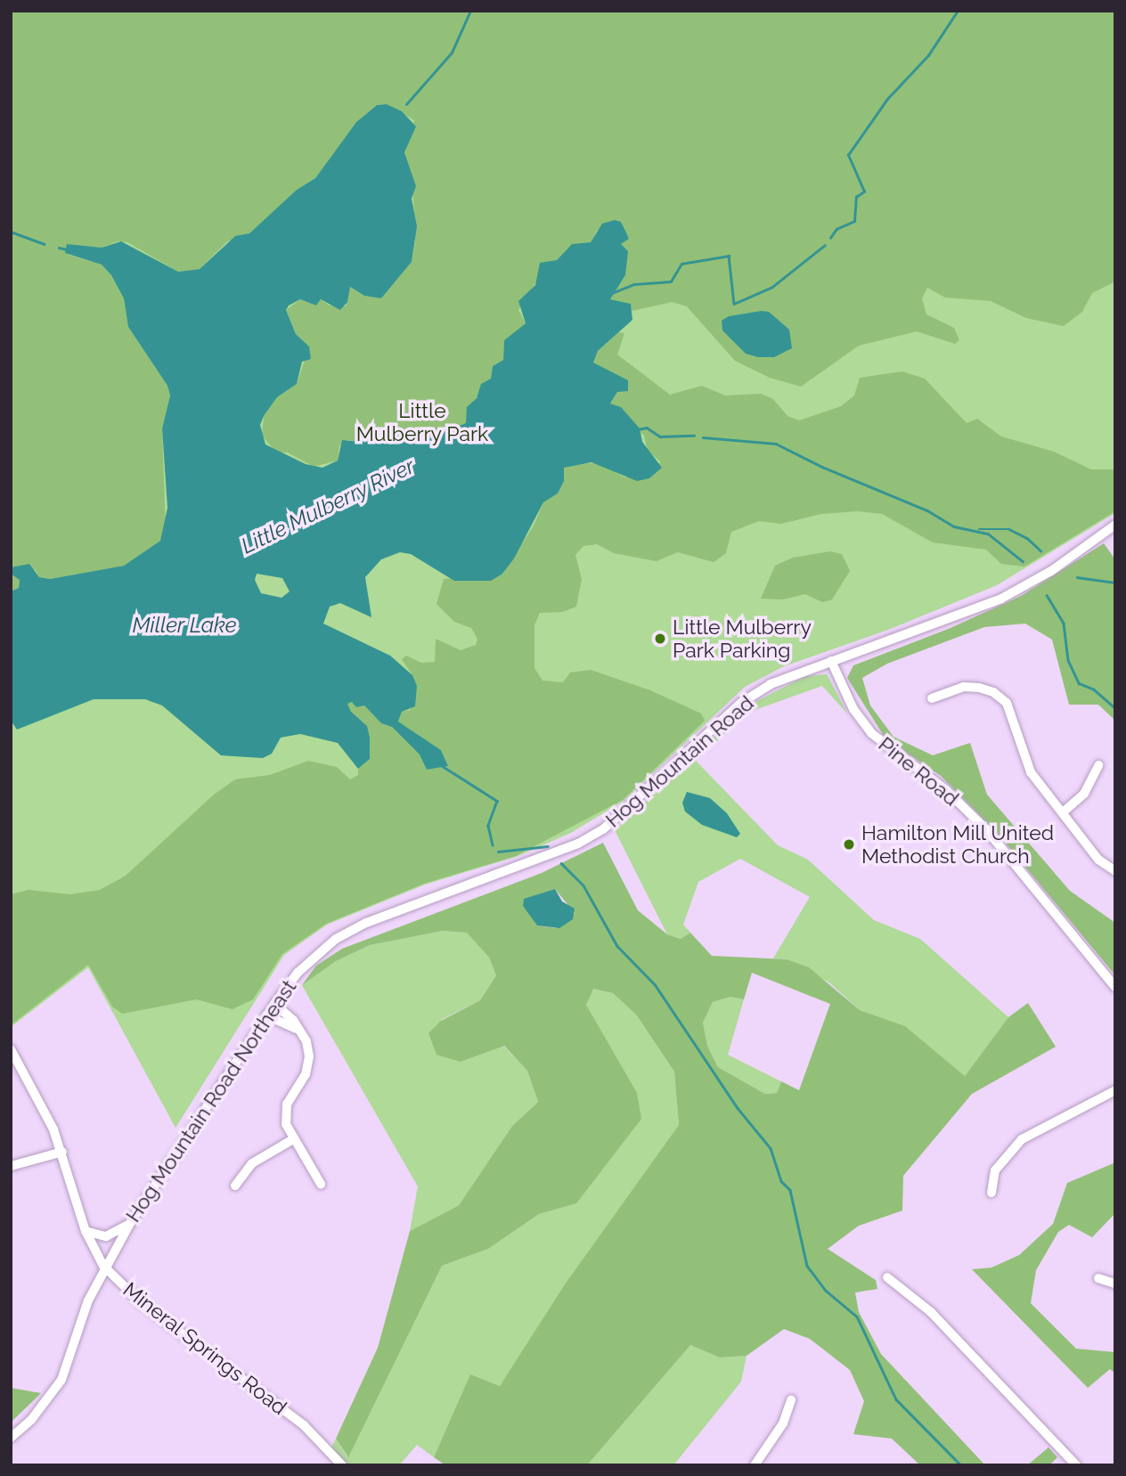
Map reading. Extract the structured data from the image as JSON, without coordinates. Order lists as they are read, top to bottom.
{
  "streets": {
    "street": [
      "Hog Mountain Road",
      "Pine Road",
      "Hog Mountain Road Northeast",
      "Mineral Springs Road"
    ]
  },
  "crossings": [
    ["Hog Mountain Road", "Pine Road"],
    ["Hog Mountain Road", "Hog Mountain Road Northeast"],
    ["Hog Mountain Road Northeast", "Mineral Springs Road"]
  ],
  "water": ["Little Mulberry River", "Miller Lake"],
  "parks": ["Little Mulberry Park"],
  "places": ["Little Mulberry Park Parking", "Hamilton Mill United Methodist Church"]
}
